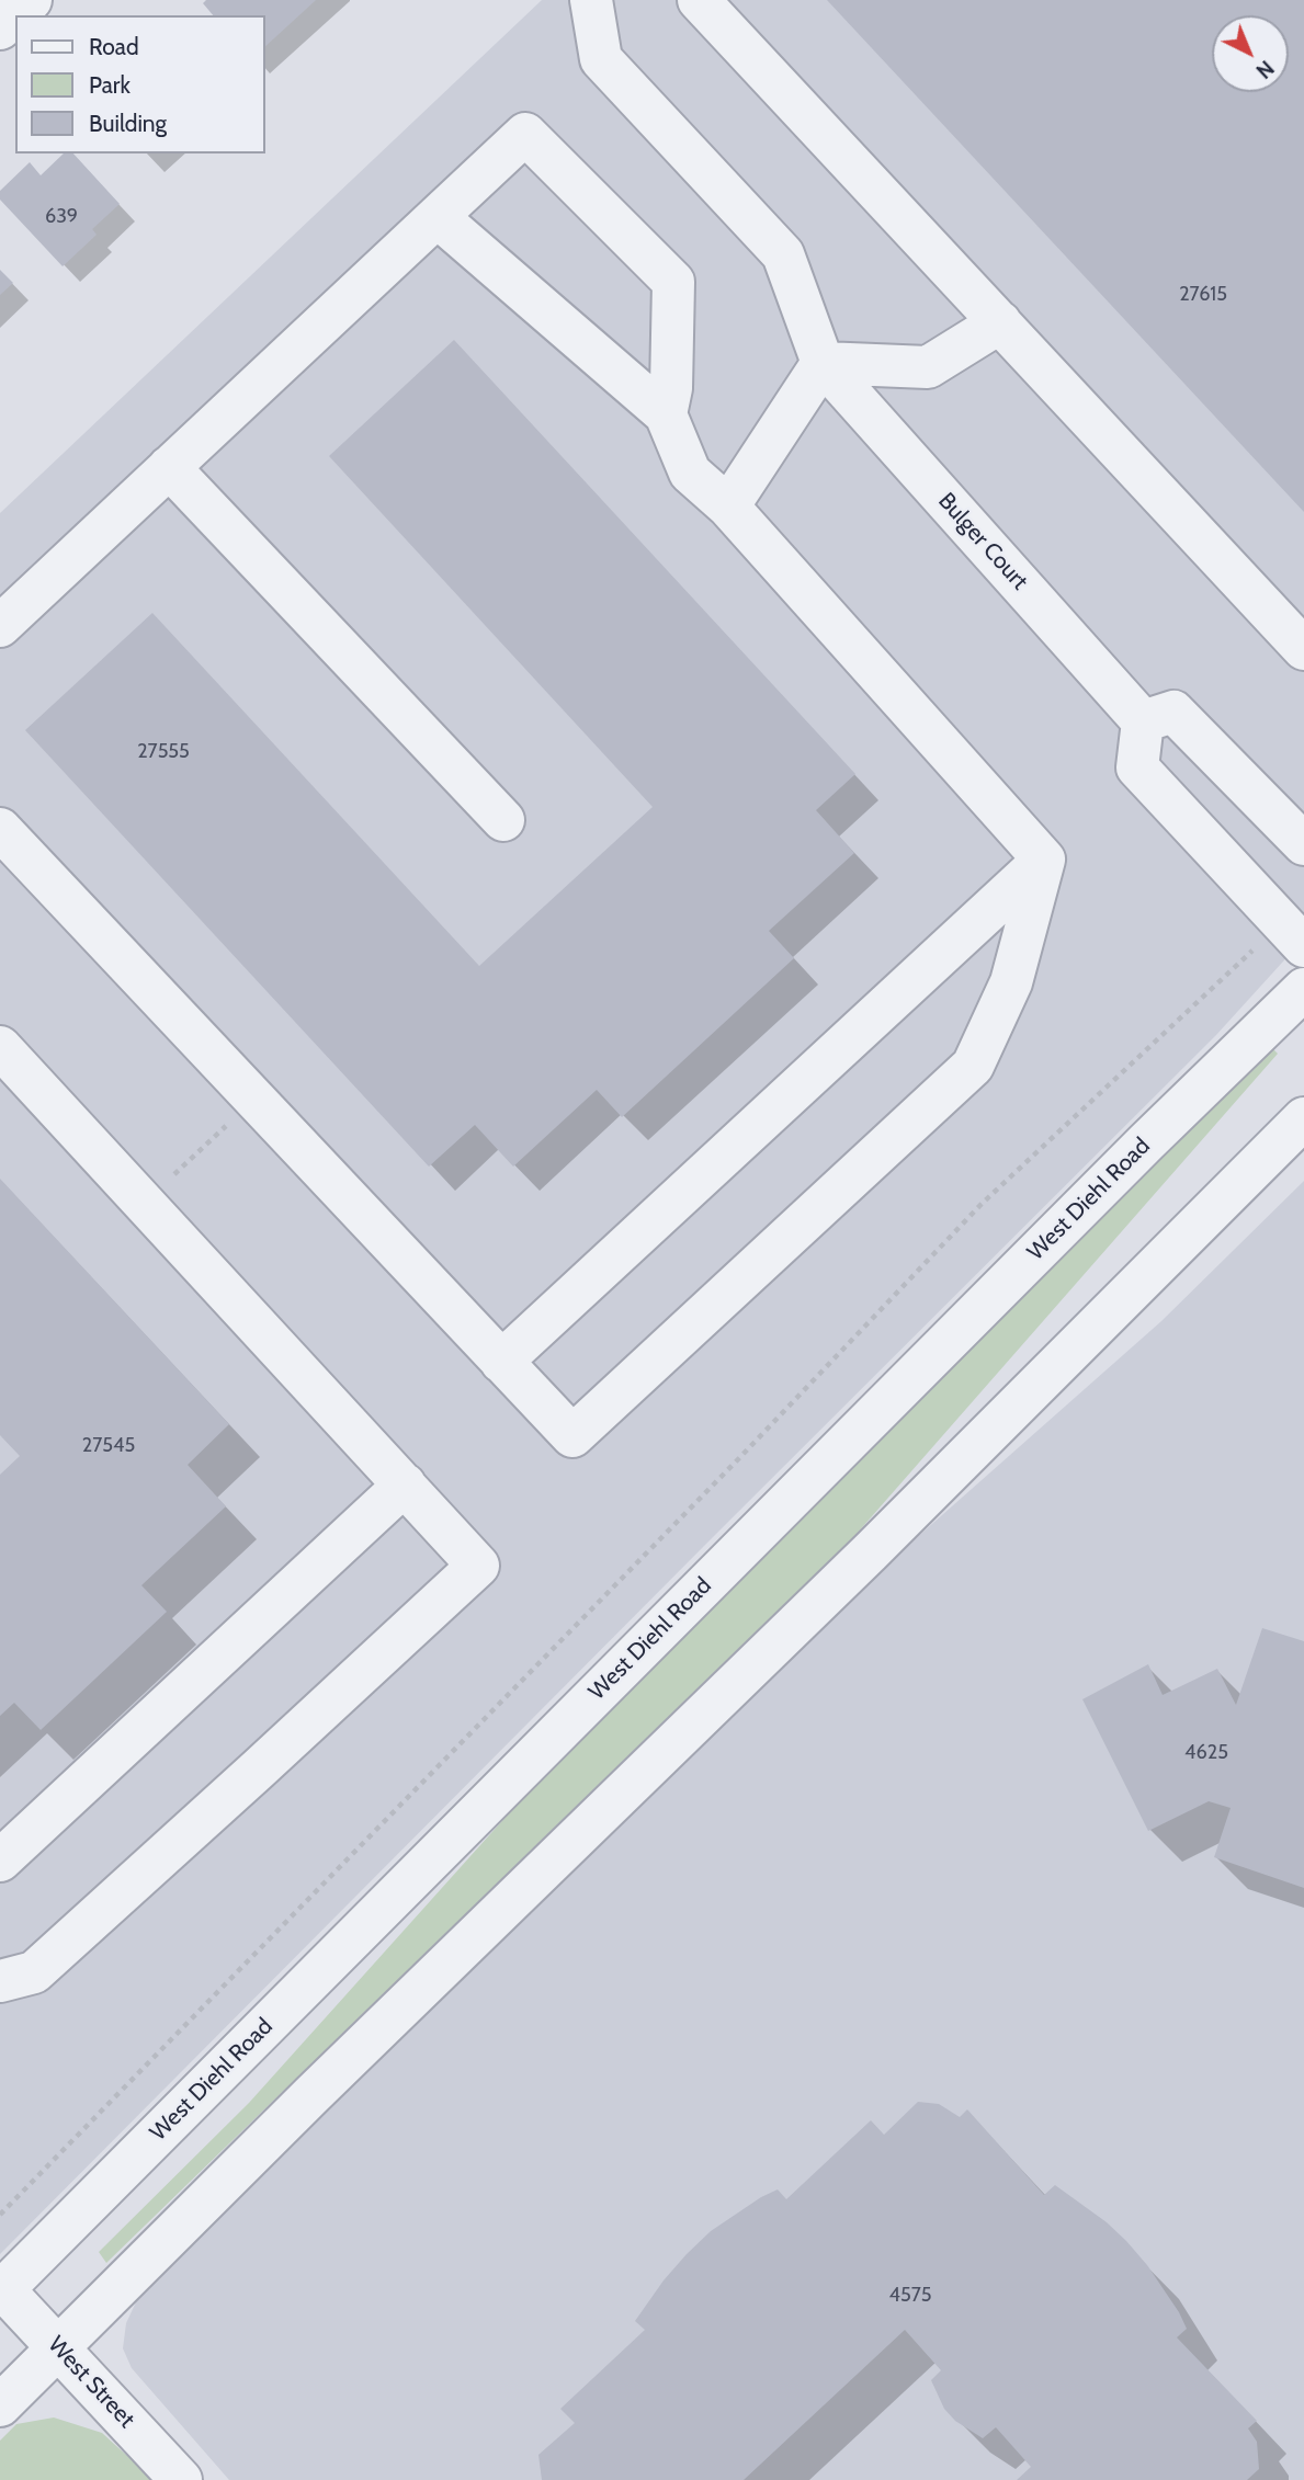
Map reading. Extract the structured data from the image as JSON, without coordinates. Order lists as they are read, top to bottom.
{
  "streets": {
    "street": ["Bulger Court", "West Diehl Road", "West Street"]
  },
  "crossings": [
    ["West Diehl Road", "West Street"]
  ],
  "house_numbers": [
    "639",
    "27615",
    "27555",
    "27545",
    "4625",
    "4575"
  ],
  "legend": ["Road", "Park", "Building"],
  "north": "bottom right"
}
